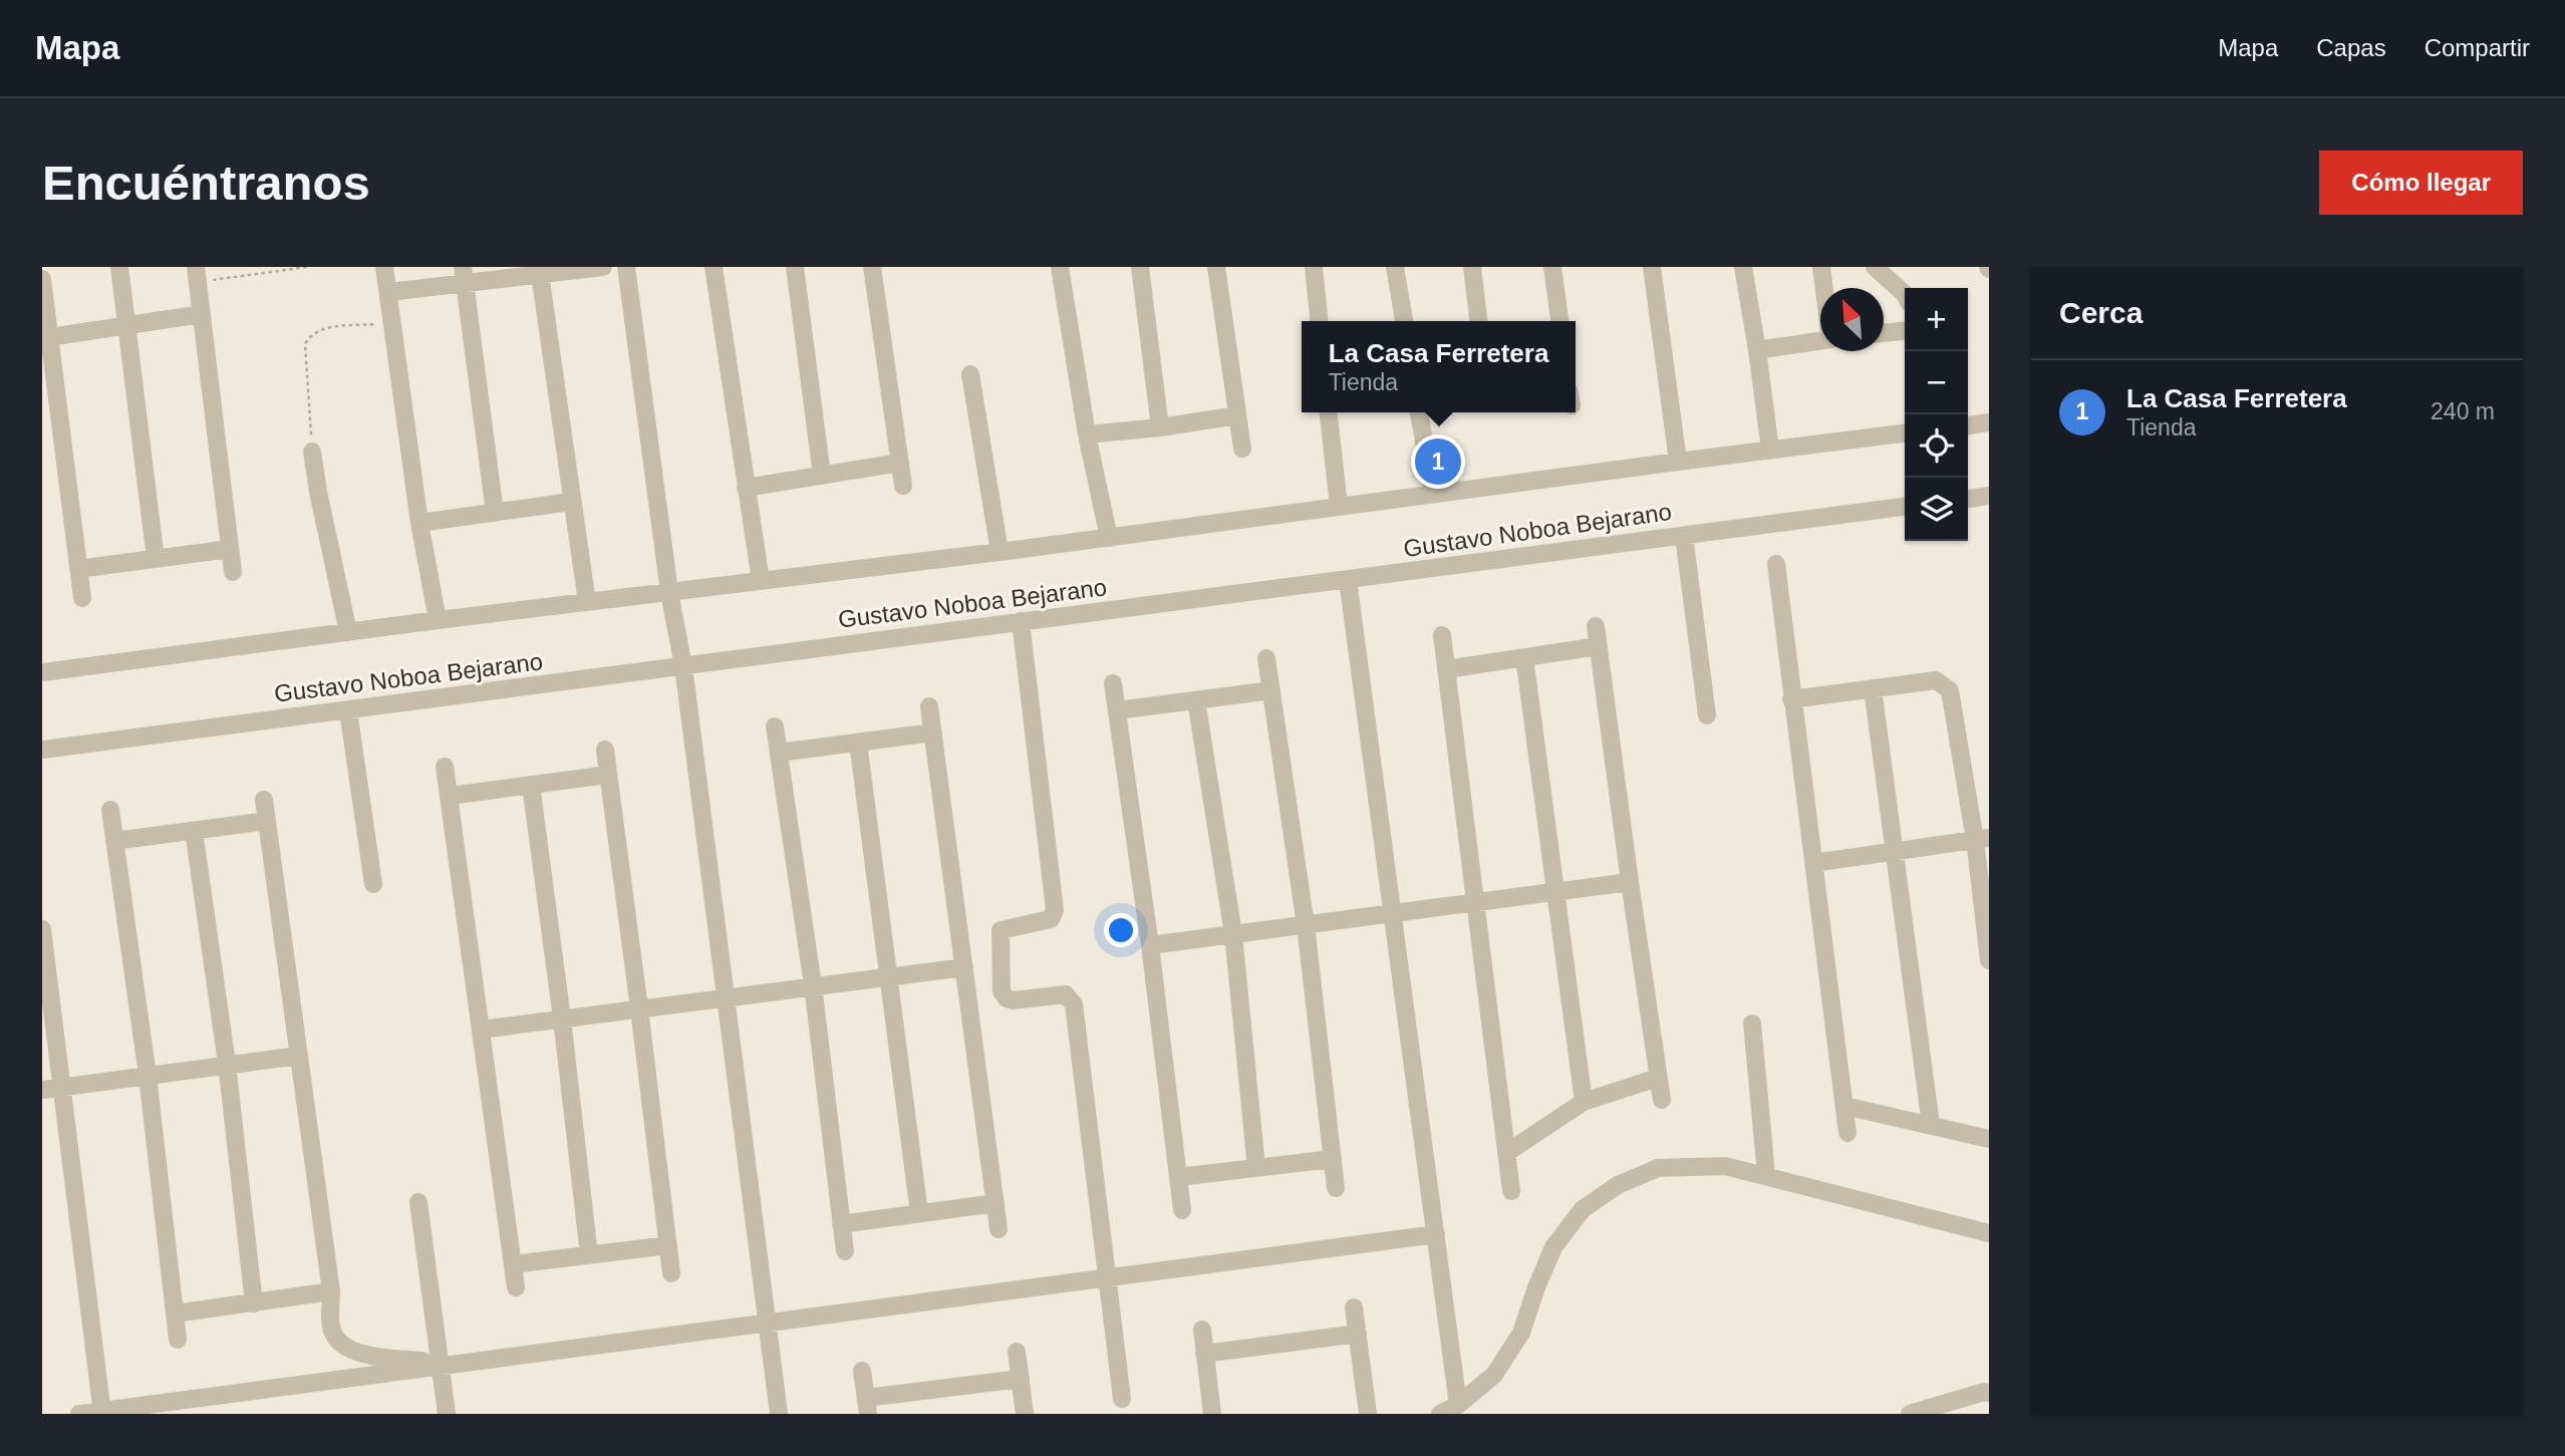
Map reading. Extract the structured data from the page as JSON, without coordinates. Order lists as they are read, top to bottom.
{
  "streets": {
    "street": ["Gustavo Noboa Bejarano"]
  },
  "north": "top left",
  "page": {
    "header": "Mapa",
    "nav": ["Mapa", "Capas", "Compartir"],
    "buttons": "Cómo llegar",
    "title": "Encuéntranos",
    "heading": "Cerca",
    "map_buttons": ["+", "−"],
    "popup": ["La Casa Ferretera", "Tienda"],
    "list": [
      {
        "mark": "1",
        "name": "La Casa Ferretera",
        "note": "Tienda",
        "value": "240 m"
      }
    ],
    "pins": "1"
  }
}
